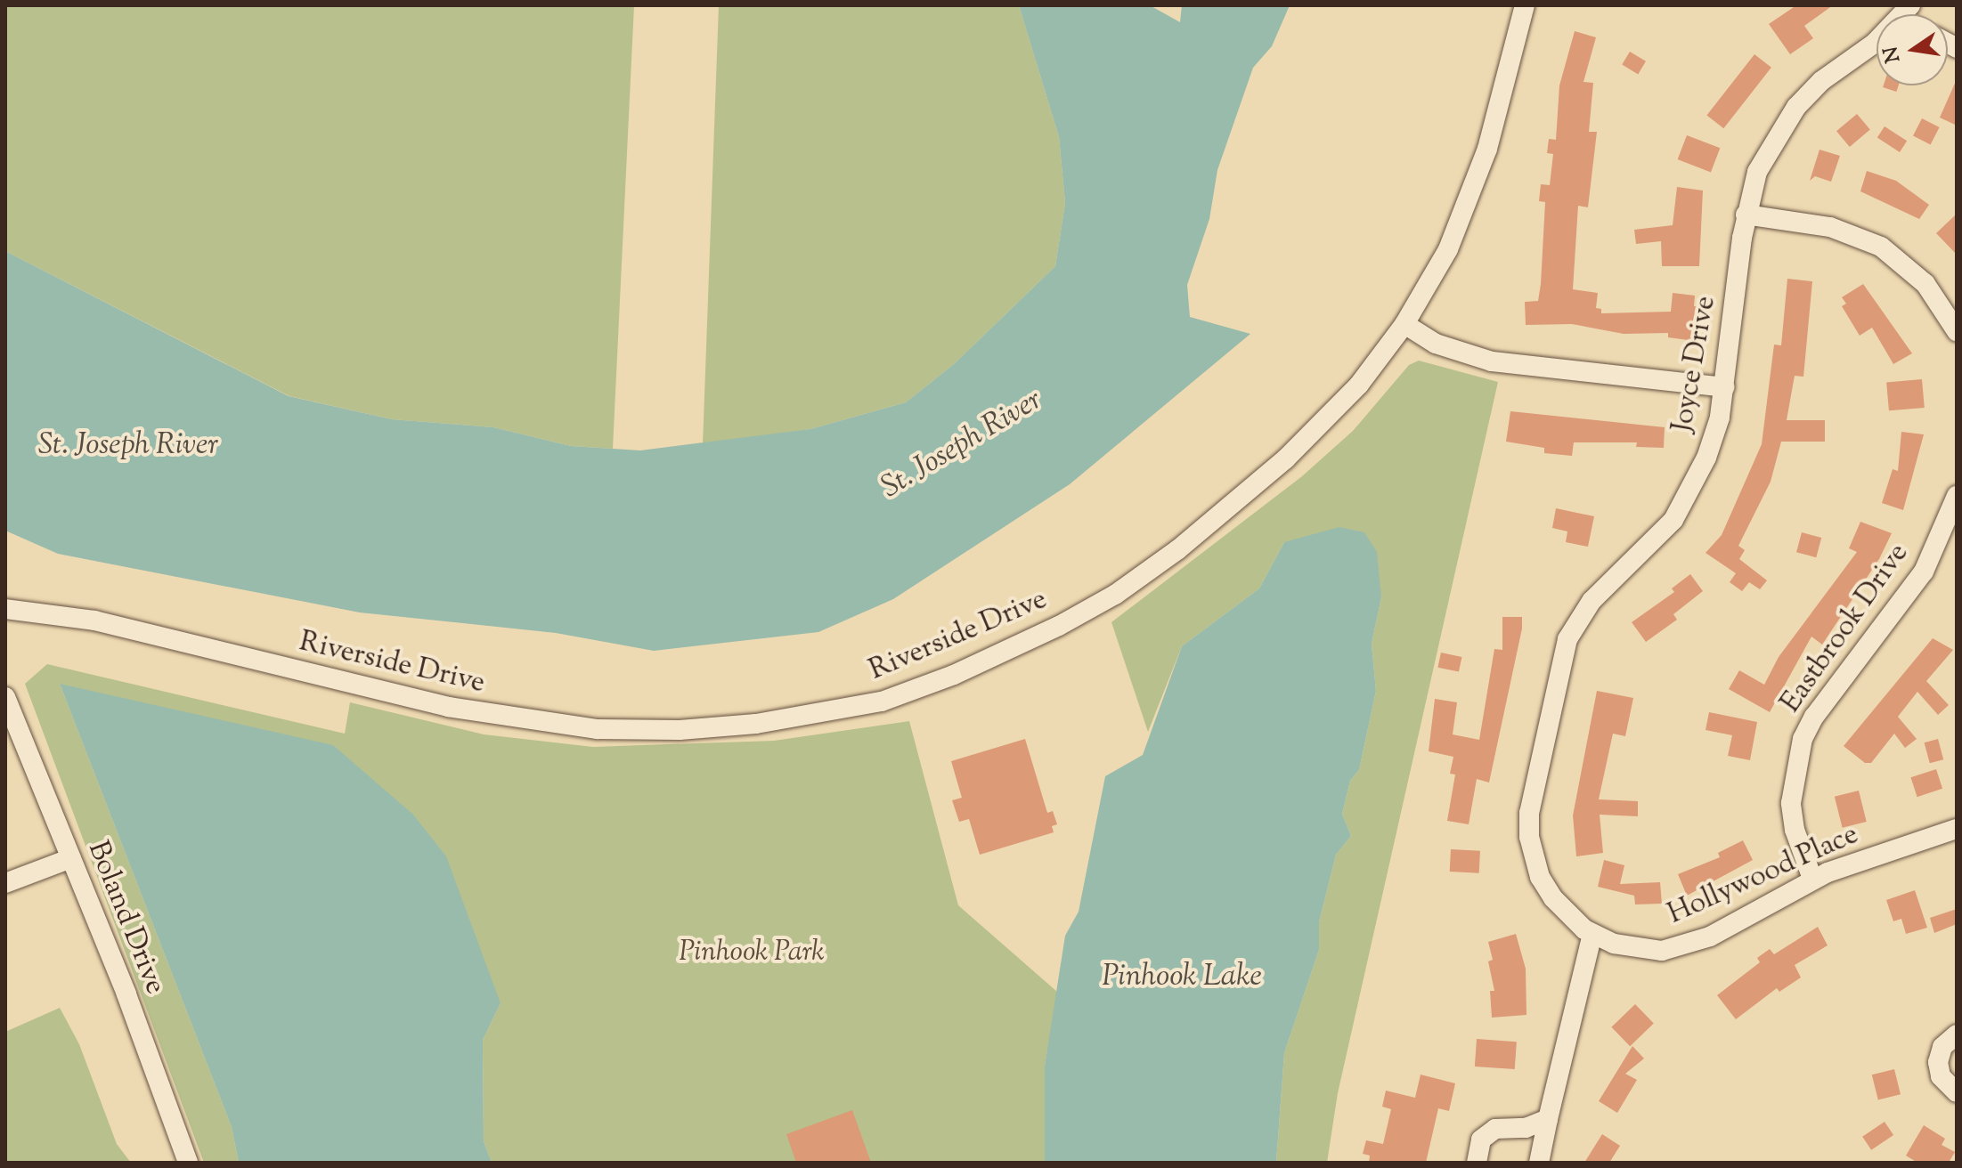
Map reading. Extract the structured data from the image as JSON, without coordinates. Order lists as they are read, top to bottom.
{
  "streets": {
    "street": [
      "Joyce Drive",
      "Eastbrook Drive",
      "Riverside Drive",
      "Hollywood Place",
      "Boland Drive"
    ]
  },
  "crossings": [
    ["Joyce Drive", "Hollywood Place"],
    ["Eastbrook Drive", "Hollywood Place"]
  ],
  "water": ["St. Joseph River", "Pinhook Lake"],
  "parks": ["Pinhook Park"],
  "north": "left"
}
